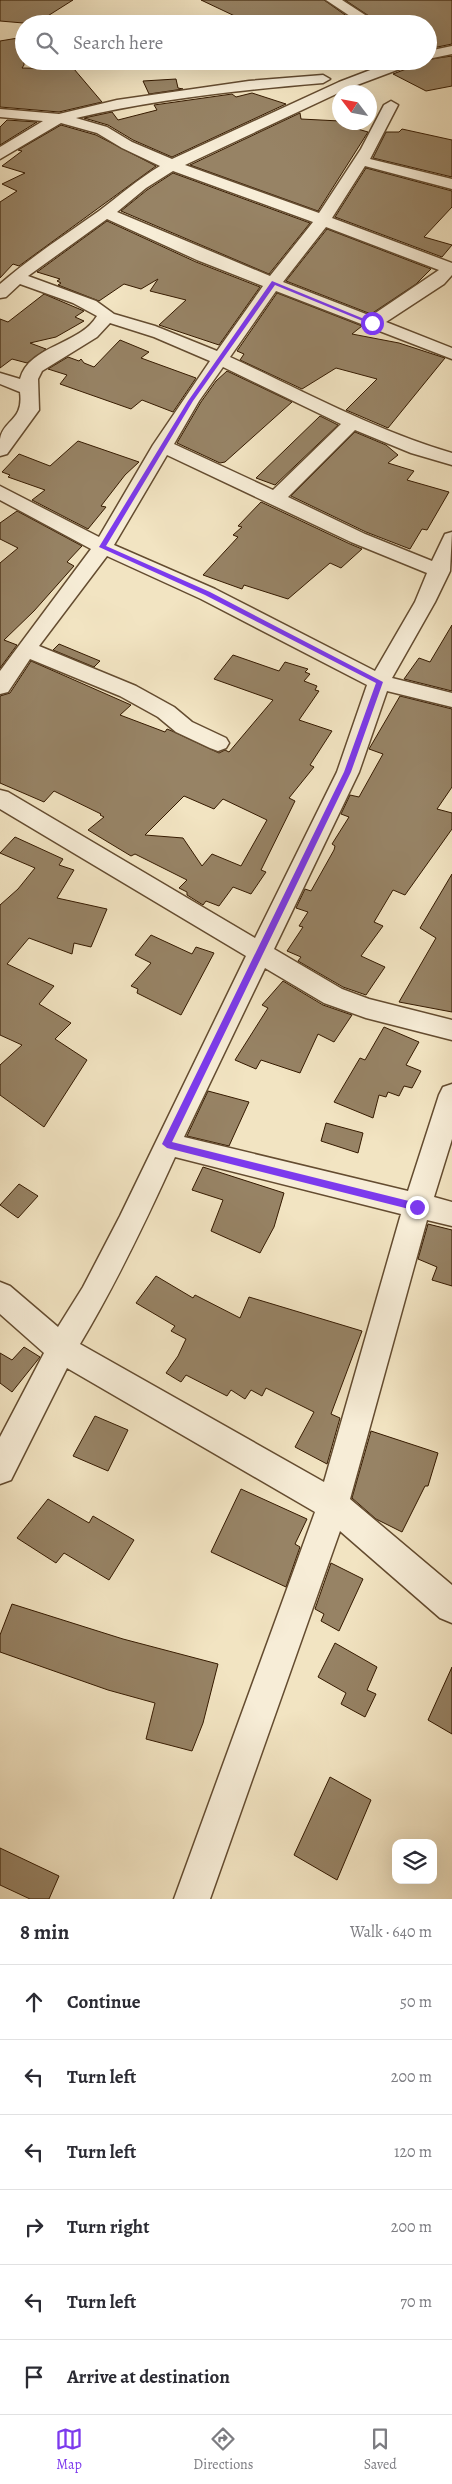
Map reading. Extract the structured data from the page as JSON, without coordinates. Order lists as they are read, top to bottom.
{
  "north": "top left",
  "page": {
    "search": "Search here",
    "heading": ["8 min", "Walk · 640 m"],
    "list": [
      ["Continue", "50 m"],
      ["Turn left", "200 m"],
      ["Turn left", "120 m"],
      ["Turn right", "200 m"],
      ["Turn left", "70 m"],
      "Arrive at destination"
    ],
    "nav": ["Map", "Directions", "Saved"]
  }
}
